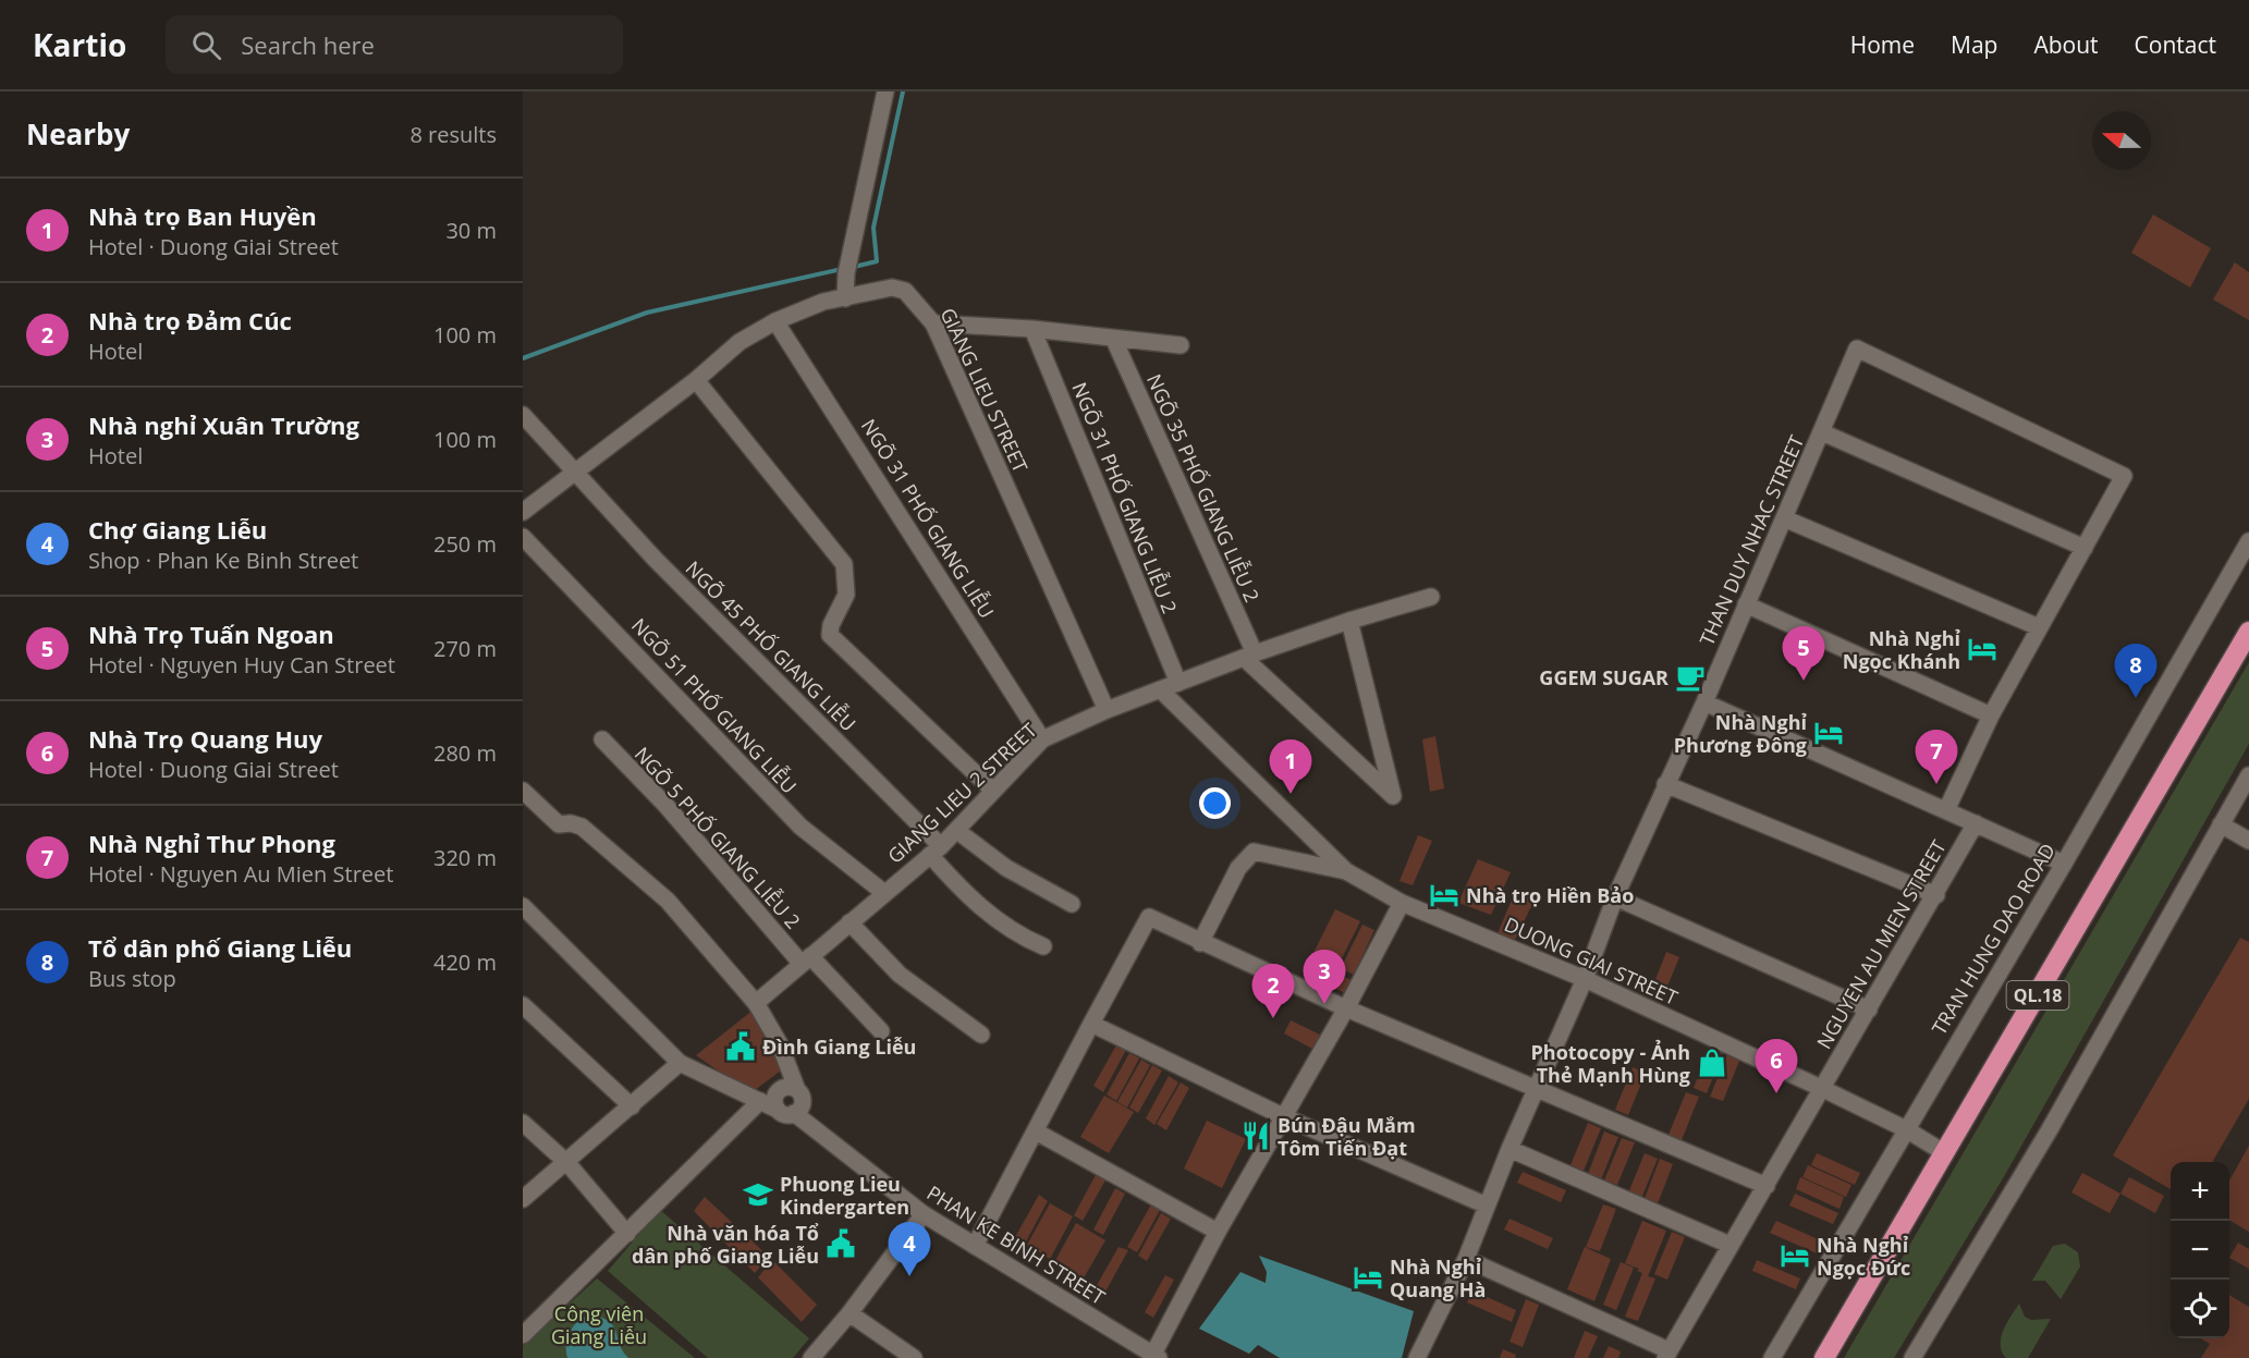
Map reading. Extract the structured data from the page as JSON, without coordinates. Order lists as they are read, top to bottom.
{
  "streets": {
    "highway": ["QL.18"],
    "street": [
      "GIANG LIEU STREET",
      "NGÕ 35 PHỐ GIANG LIỄU 2",
      "NGÕ 31 PHỐ GIANG LIỄU 2",
      "NGÕ 31 PHỐ GIANG LIỄU",
      "THAN DUY NHAC STREET",
      "NGÕ 45 PHỐ GIANG LIỄU",
      "NGÕ 51 PHỐ GIANG LIỄU",
      "GIANG LIEU 2 STREET",
      "NGÕ 5 PHỐ GIANG LIỄU 2",
      "TRAN HUNG DAO ROAD",
      "NGUYEN AU MIEN STREET",
      "DUONG GIAI STREET",
      "PHAN KE BINH STREET"
    ]
  },
  "crossings": [
    ["GIANG LIEU STREET", "NGÕ 31 PHỐ GIANG LIỄU"],
    ["GIANG LIEU STREET", "NGÕ 45 PHỐ GIANG LIỄU"],
    ["GIANG LIEU STREET", "GIANG LIEU 2 STREET"],
    ["NGÕ 35 PHỐ GIANG LIỄU 2", "GIANG LIEU 2 STREET"],
    ["NGÕ 31 PHỐ GIANG LIỄU 2", "GIANG LIEU 2 STREET"],
    ["NGÕ 31 PHỐ GIANG LIỄU", "GIANG LIEU 2 STREET"],
    ["THAN DUY NHAC STREET", "DUONG GIAI STREET"],
    ["NGÕ 45 PHỐ GIANG LIỄU", "GIANG LIEU 2 STREET"],
    ["NGÕ 51 PHỐ GIANG LIỄU", "GIANG LIEU 2 STREET"],
    ["GIANG LIEU 2 STREET", "NGÕ 5 PHỐ GIANG LIỄU 2"],
    ["GIANG LIEU 2 STREET", "DUONG GIAI STREET"],
    ["TRAN HUNG DAO ROAD", "DUONG GIAI STREET"],
    ["NGUYEN AU MIEN STREET", "DUONG GIAI STREET"],
    ["DUONG GIAI STREET", "QL.18"]
  ],
  "parks": ["Công viên Giang Liễu"],
  "places": {
    "hotel": [
      "Nhà Nghỉ Ngọc Khánh",
      "Nhà Nghỉ Phương Đông",
      "Nhà trọ Hiền Bảo",
      "Nhà Nghỉ Ngọc Đức",
      "Nhà Nghỉ Quang Hà"
    ],
    "cafe": ["GGEM SUGAR"],
    "public building": ["Đình Giang Liễu", "Nhà văn hóa Tổ dân phố Giang Liễu"],
    "shop": ["Photocopy - Ảnh Thẻ Mạnh Hùng"],
    "restaurant": ["Bún Đậu Mắm Tôm Tiến Đạt"],
    "school or university": ["Phuong Lieu Kindergarten"]
  },
  "north": "left",
  "page": {
    "header": "Kartio",
    "search": "Search here",
    "nav": [
      "Home",
      "Map",
      "About",
      "Contact"
    ],
    "heading": ["Nearby", "8 results"],
    "list": [
      {
        "mark": "1",
        "name": "Nhà trọ Ban Huyền",
        "note": "Hotel · Duong Giai Street",
        "value": "30 m"
      },
      {
        "mark": "2",
        "name": "Nhà trọ Đảm Cúc",
        "note": "Hotel",
        "value": "100 m"
      },
      {
        "mark": "3",
        "name": "Nhà nghỉ Xuân Trường",
        "note": "Hotel",
        "value": "100 m"
      },
      {
        "mark": "4",
        "name": "Chợ Giang Liễu",
        "note": "Shop · Phan Ke Binh Street",
        "value": "250 m"
      },
      {
        "mark": "5",
        "name": "Nhà Trọ Tuấn Ngoan",
        "note": "Hotel · Nguyen Huy Can Street",
        "value": "270 m"
      },
      {
        "mark": "6",
        "name": "Nhà Trọ Quang Huy",
        "note": "Hotel · Duong Giai Street",
        "value": "280 m"
      },
      {
        "mark": "7",
        "name": "Nhà Nghỉ Thư Phong",
        "note": "Hotel · Nguyen Au Mien Street",
        "value": "320 m"
      },
      {
        "mark": "8",
        "name": "Tổ dân phố Giang Liễu",
        "note": "Bus stop",
        "value": "420 m"
      }
    ],
    "pins": [
      "5",
      "8",
      "7",
      "1",
      "3",
      "2",
      "6",
      "4"
    ],
    "map_buttons": ["+", "−"]
  }
}
